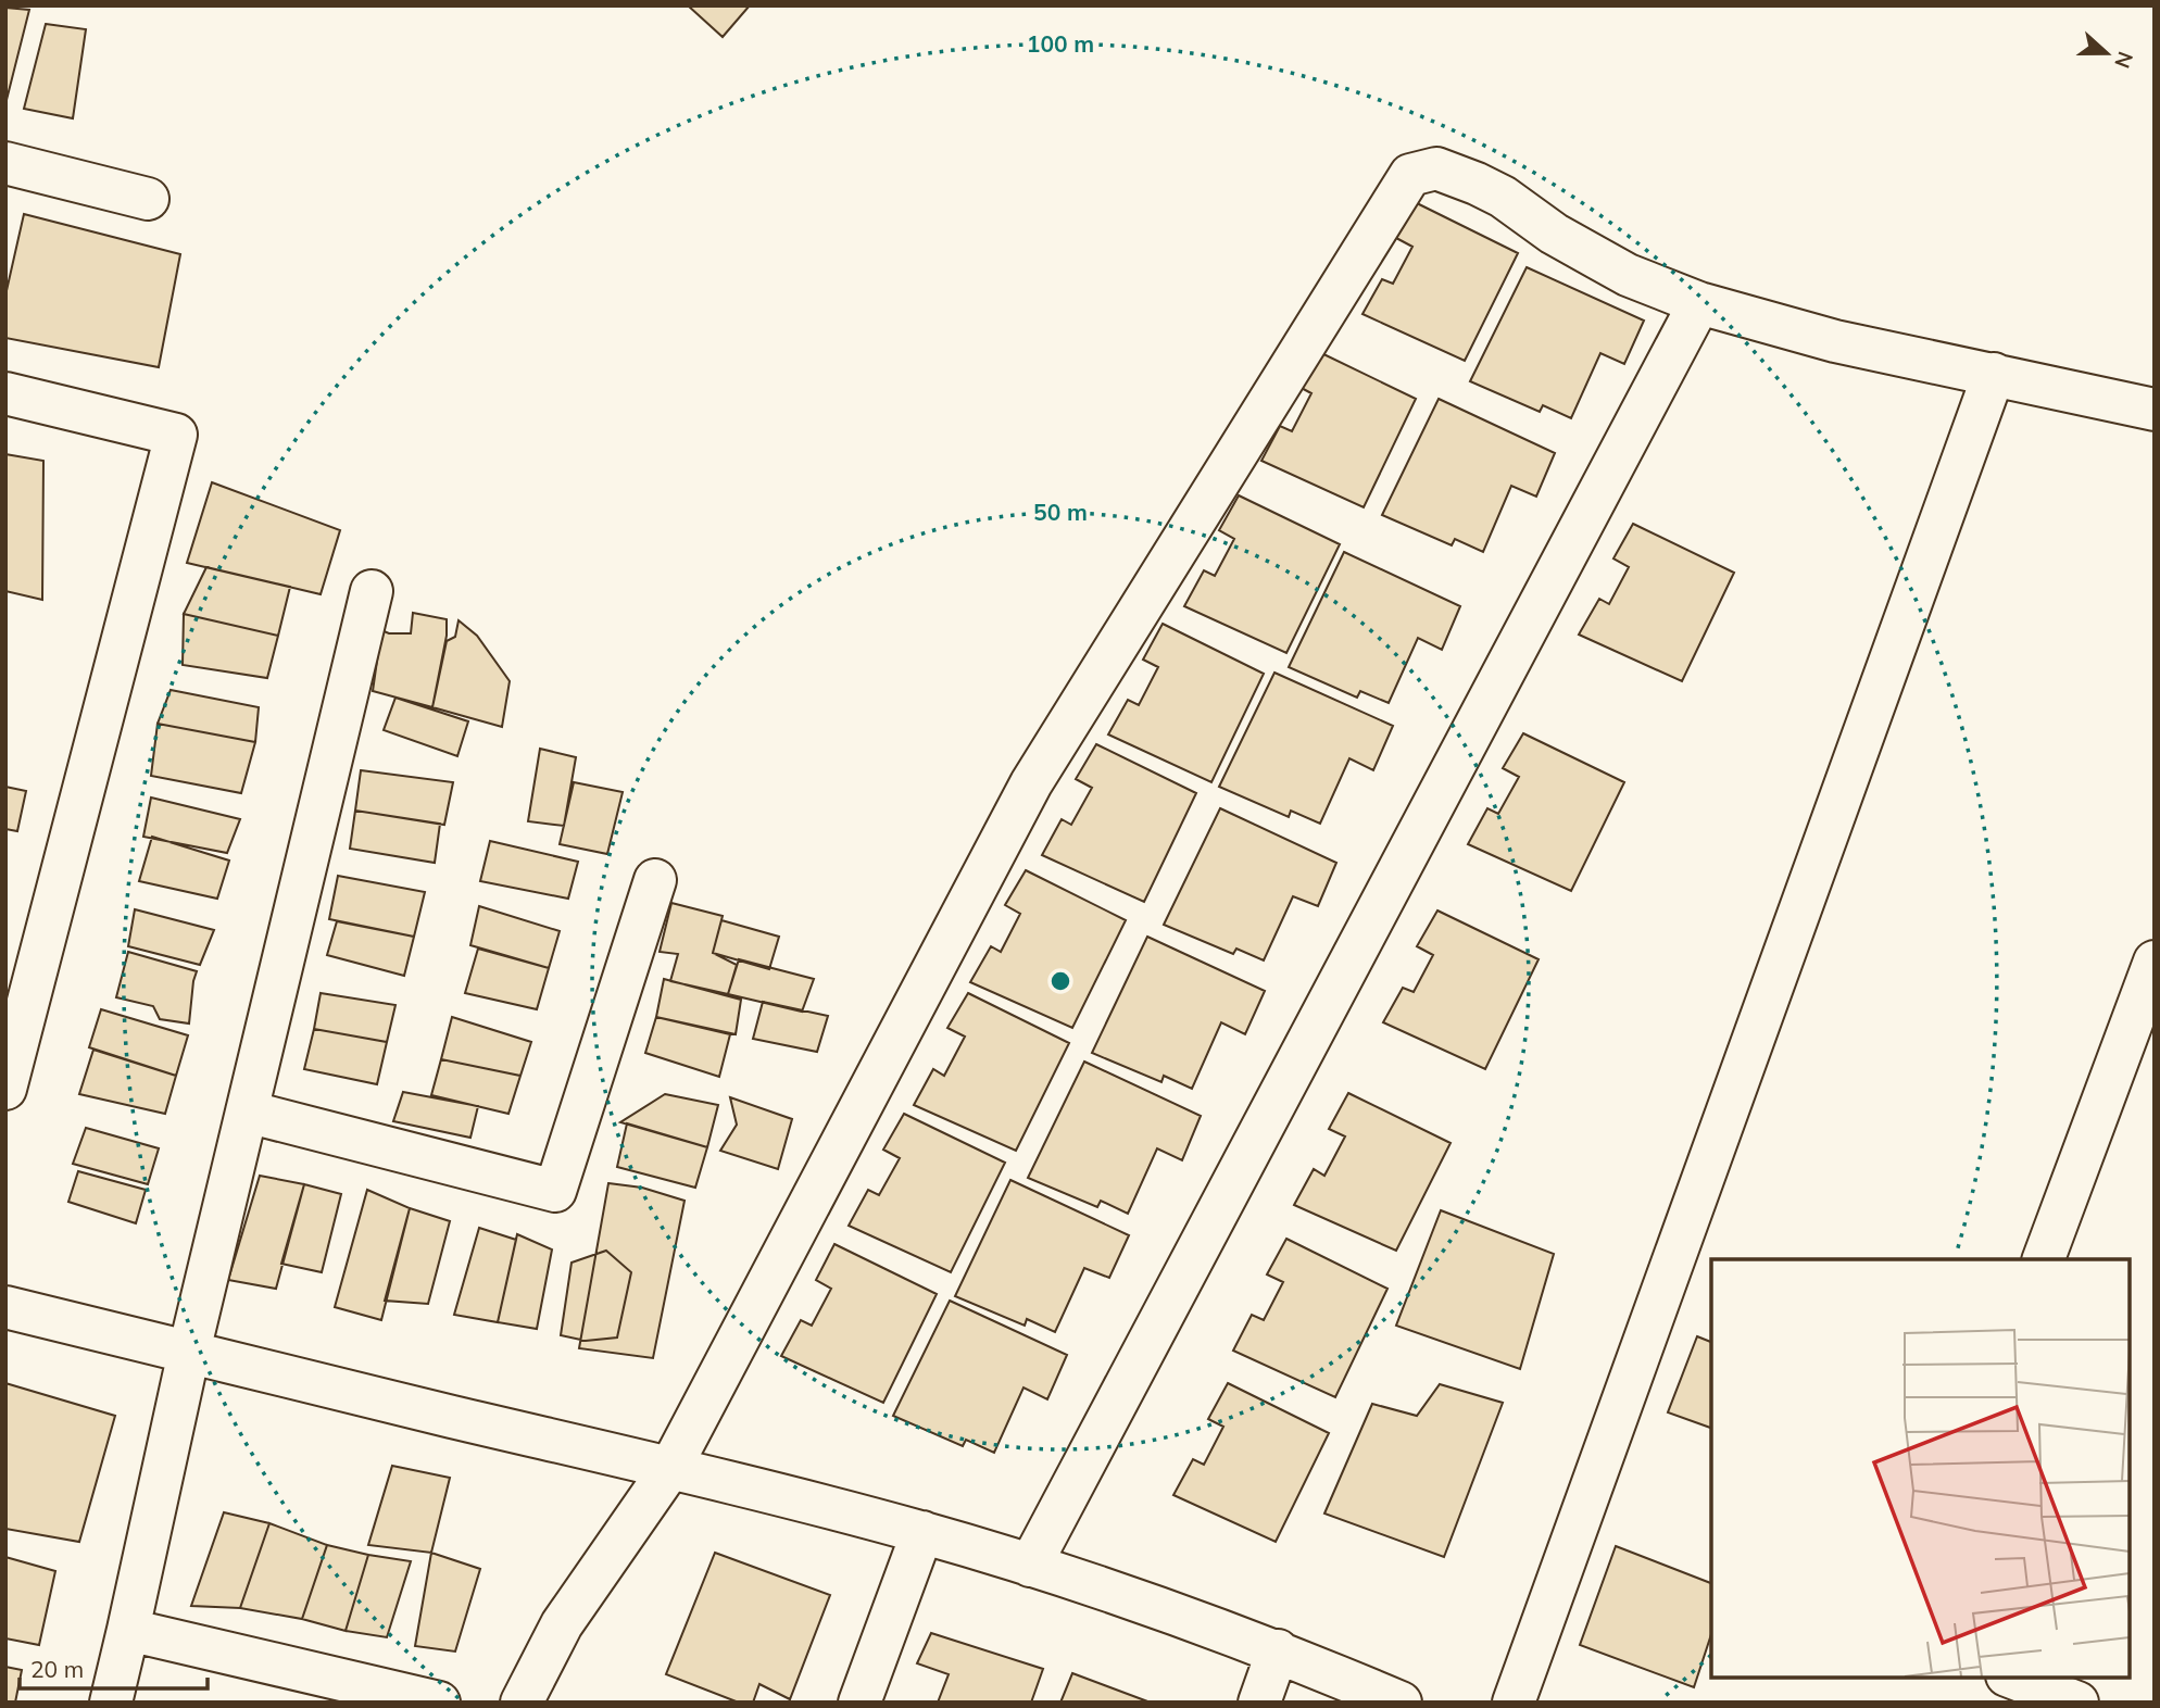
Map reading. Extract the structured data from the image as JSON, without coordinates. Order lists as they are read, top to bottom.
{
  "scale_bar": "20 m",
  "north": "right",
  "rings": ["100 m", "50 m"]
}
